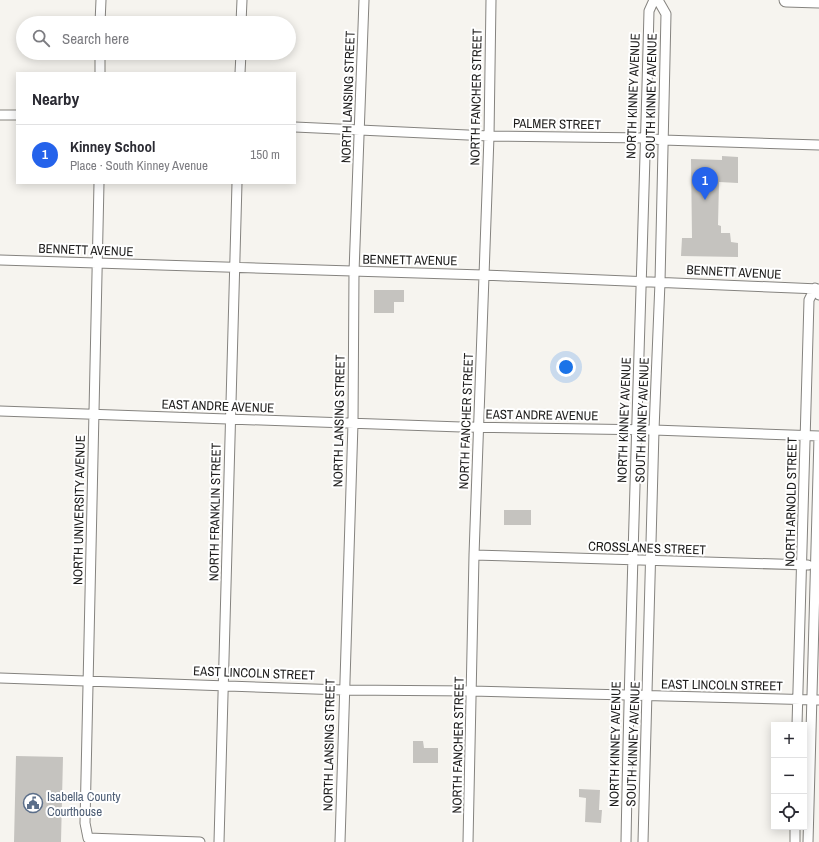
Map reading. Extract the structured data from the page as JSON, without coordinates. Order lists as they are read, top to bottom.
{
  "streets": {
    "street": [
      "NORTH KINNEY AVENUE",
      "SOUTH KINNEY AVENUE",
      "NORTH LANSING STREET",
      "NORTH FANCHER STREET",
      "PALMER STREET",
      "BENNETT AVENUE",
      "EAST ANDRE AVENUE",
      "NORTH ARNOLD STREET",
      "NORTH UNIVERSITY AVENUE",
      "NORTH FRANKLIN STREET",
      "CROSSLANES STREET",
      "EAST LINCOLN STREET"
    ]
  },
  "crossings": [
    ["NORTH KINNEY AVENUE", "PALMER STREET"],
    ["NORTH KINNEY AVENUE", "BENNETT AVENUE"],
    ["NORTH KINNEY AVENUE", "EAST ANDRE AVENUE"],
    ["NORTH KINNEY AVENUE", "CROSSLANES STREET"],
    ["NORTH KINNEY AVENUE", "EAST LINCOLN STREET"],
    ["SOUTH KINNEY AVENUE", "PALMER STREET"],
    ["SOUTH KINNEY AVENUE", "BENNETT AVENUE"],
    ["SOUTH KINNEY AVENUE", "EAST ANDRE AVENUE"],
    ["SOUTH KINNEY AVENUE", "CROSSLANES STREET"],
    ["SOUTH KINNEY AVENUE", "EAST LINCOLN STREET"],
    ["NORTH LANSING STREET", "PALMER STREET"],
    ["NORTH LANSING STREET", "BENNETT AVENUE"],
    ["NORTH LANSING STREET", "EAST ANDRE AVENUE"],
    ["NORTH LANSING STREET", "EAST LINCOLN STREET"],
    ["NORTH FANCHER STREET", "PALMER STREET"],
    ["NORTH FANCHER STREET", "BENNETT AVENUE"],
    ["NORTH FANCHER STREET", "EAST ANDRE AVENUE"],
    ["NORTH FANCHER STREET", "CROSSLANES STREET"],
    ["NORTH FANCHER STREET", "EAST LINCOLN STREET"],
    ["BENNETT AVENUE", "NORTH ARNOLD STREET"],
    ["BENNETT AVENUE", "NORTH UNIVERSITY AVENUE"],
    ["BENNETT AVENUE", "NORTH FRANKLIN STREET"],
    ["EAST ANDRE AVENUE", "NORTH ARNOLD STREET"],
    ["EAST ANDRE AVENUE", "NORTH UNIVERSITY AVENUE"],
    ["EAST ANDRE AVENUE", "NORTH FRANKLIN STREET"],
    ["NORTH ARNOLD STREET", "CROSSLANES STREET"],
    ["NORTH ARNOLD STREET", "EAST LINCOLN STREET"],
    ["NORTH UNIVERSITY AVENUE", "EAST LINCOLN STREET"],
    ["NORTH FRANKLIN STREET", "EAST LINCOLN STREET"]
  ],
  "places": {
    "public building": ["Isabella County Courthouse"]
  },
  "page": {
    "search": "Search here",
    "heading": "Nearby",
    "list": [
      {
        "mark": "1",
        "name": "Kinney School",
        "note": "Place · South Kinney Avenue",
        "value": "150 m"
      }
    ],
    "pins": "1",
    "map_buttons": ["+", "−"]
  }
}
